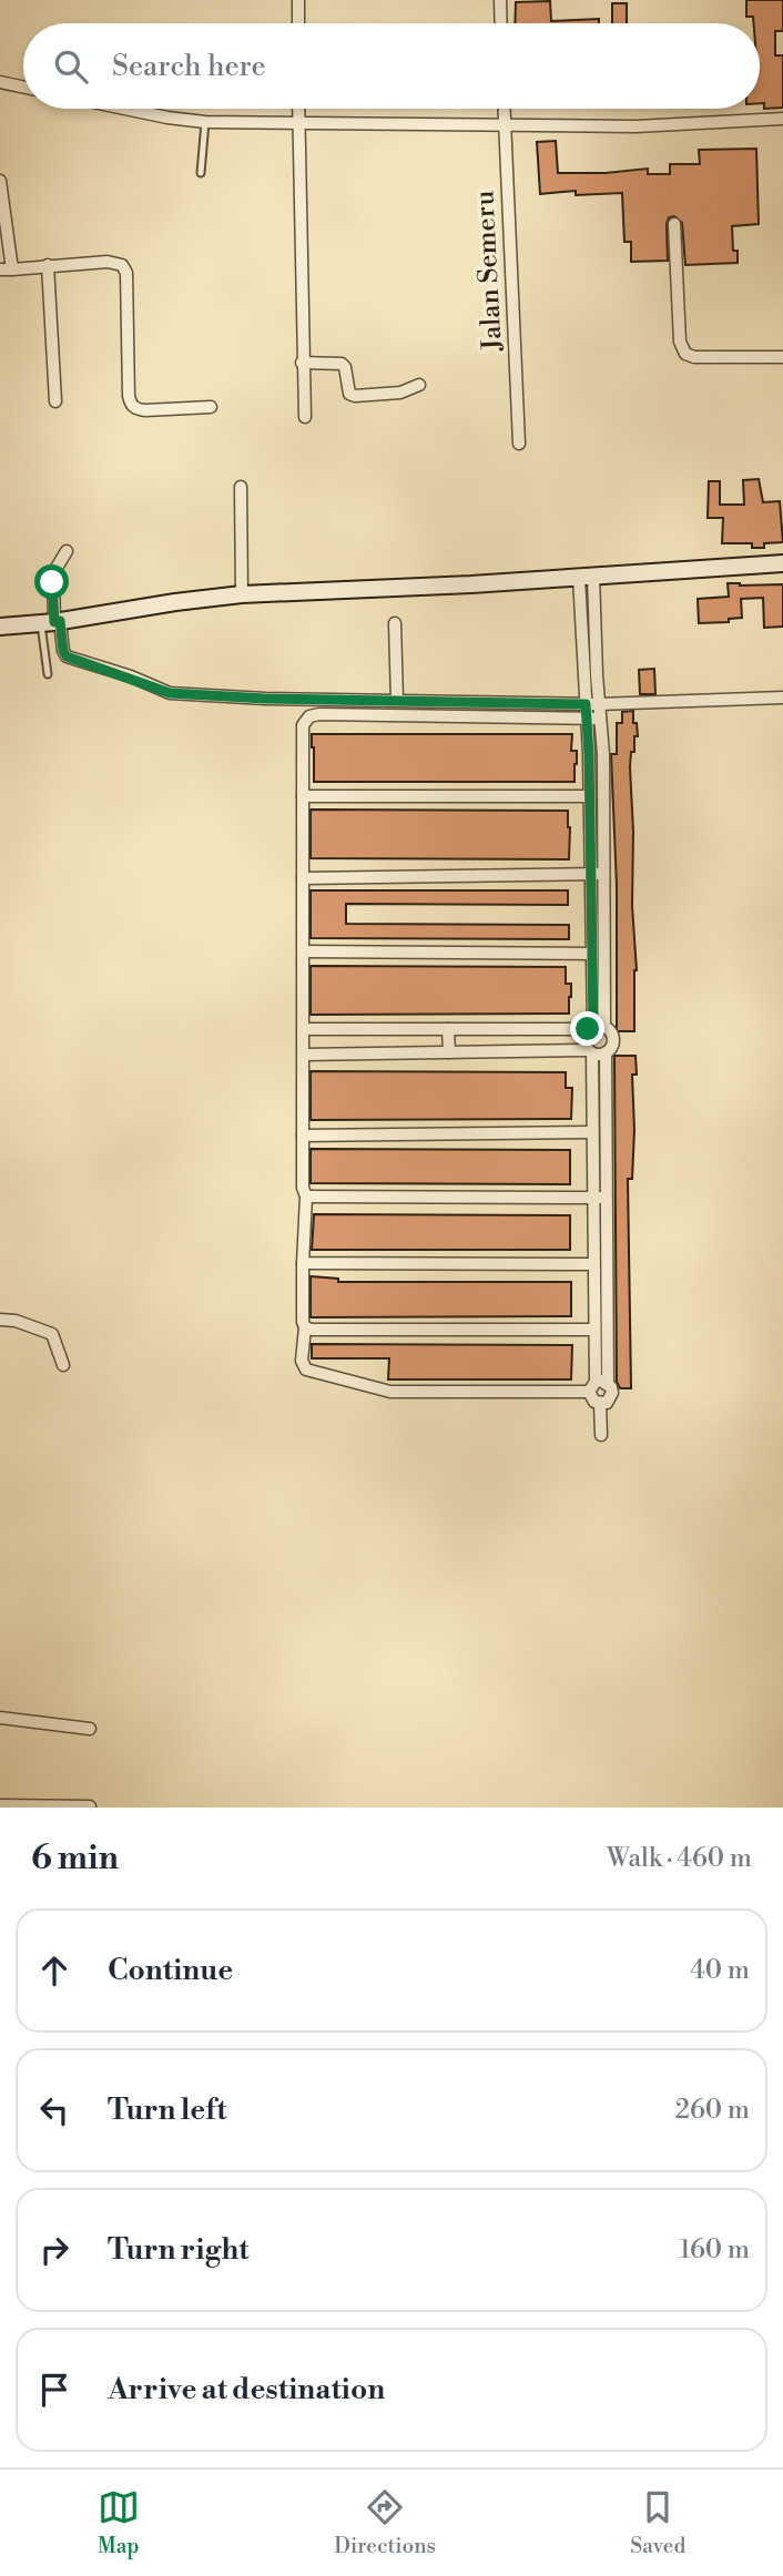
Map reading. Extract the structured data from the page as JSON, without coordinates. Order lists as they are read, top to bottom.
{
  "streets": {
    "street": ["Jalan Semeru"]
  },
  "page": {
    "search": "Search here",
    "heading": ["6 min", "Walk · 460 m"],
    "list": [
      ["Continue", "40 m"],
      ["Turn left", "260 m"],
      ["Turn right", "160 m"],
      "Arrive at destination"
    ],
    "nav": ["Map", "Directions", "Saved"]
  }
}
